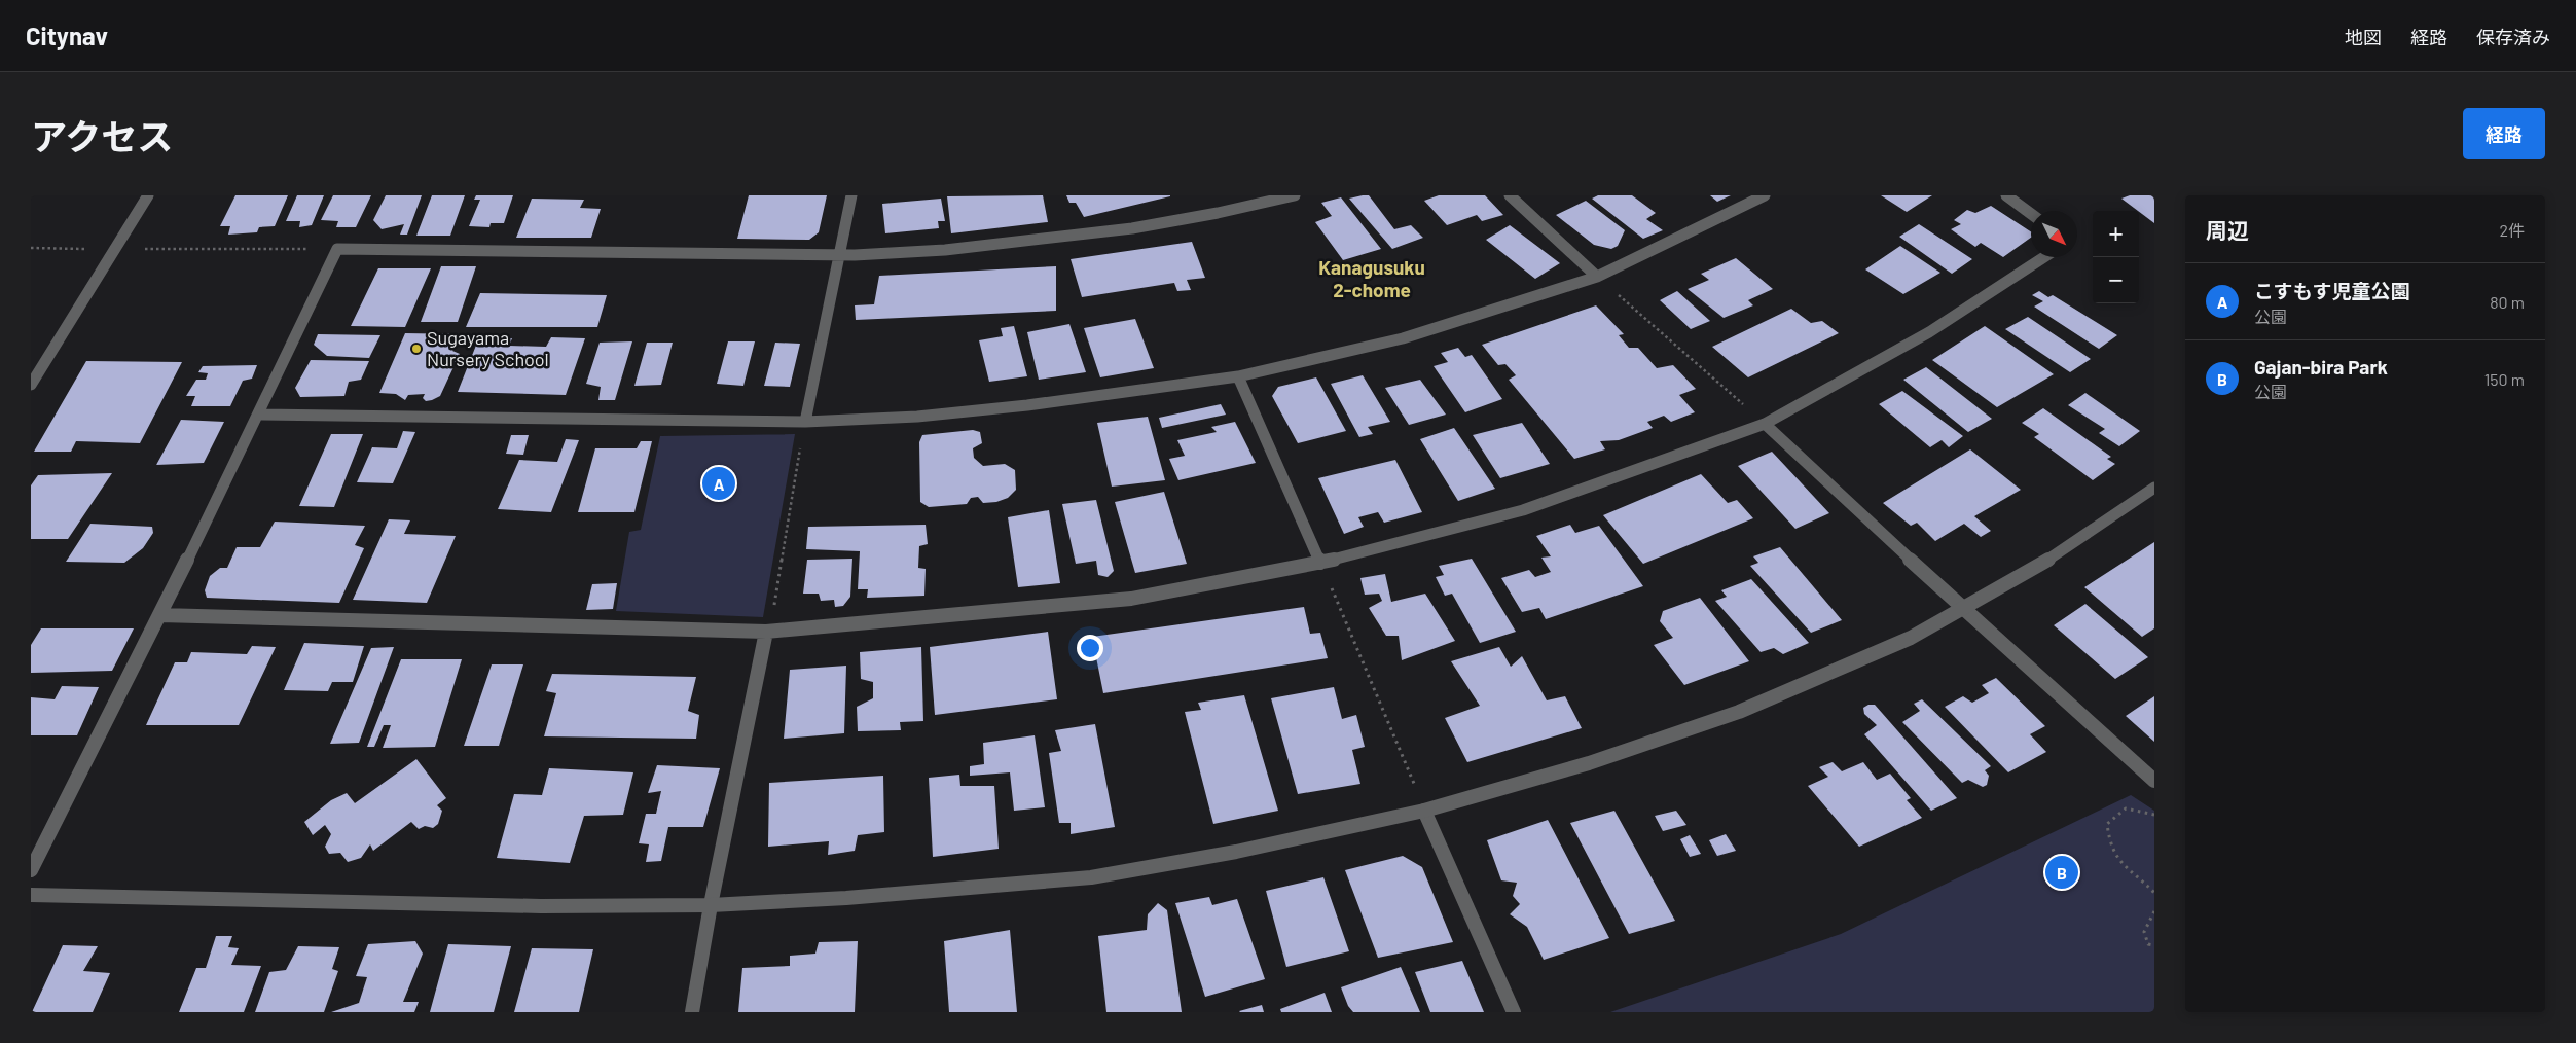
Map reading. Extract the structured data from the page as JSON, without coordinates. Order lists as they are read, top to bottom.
{
  "districts": ["Kanagusuku 2-chome"],
  "places": ["Sugayama Nursery School"],
  "north": "bottom right",
  "page": {
    "header": "Citynav",
    "nav": ["地図", "経路", "保存済み"],
    "title": "アクセス",
    "buttons": "経路",
    "heading": ["周辺", "2件"],
    "map_buttons": ["+", "−"],
    "list": [
      {
        "mark": "A",
        "name": "こすもす児童公園",
        "note": "公園",
        "value": "80 m"
      },
      {
        "mark": "B",
        "name": "Gajan-bira Park",
        "note": "公園",
        "value": "150 m"
      }
    ],
    "pins": ["A", "B"]
  }
}
